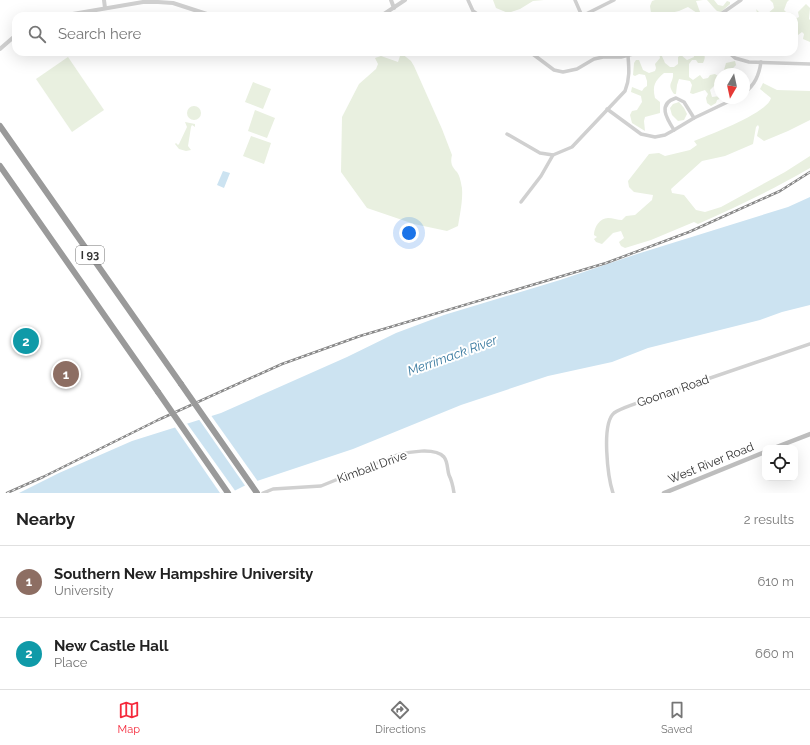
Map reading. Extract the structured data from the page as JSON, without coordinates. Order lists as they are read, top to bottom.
{
  "streets": {
    "highway": ["I 93"],
    "main road": ["West River Road"],
    "street": ["Goonan Road", "Kimball Drive"]
  },
  "water": ["Merrimack River"],
  "north": "bottom",
  "page": {
    "search": "Search here",
    "pins": ["2", "1"],
    "heading": ["Nearby", "2 results"],
    "list": [
      {
        "mark": "1",
        "name": "Southern New Hampshire University",
        "note": "University",
        "value": "610 m"
      },
      {
        "mark": "2",
        "name": "New Castle Hall",
        "note": "Place",
        "value": "660 m"
      }
    ],
    "nav": ["Map", "Directions", "Saved"]
  }
}
